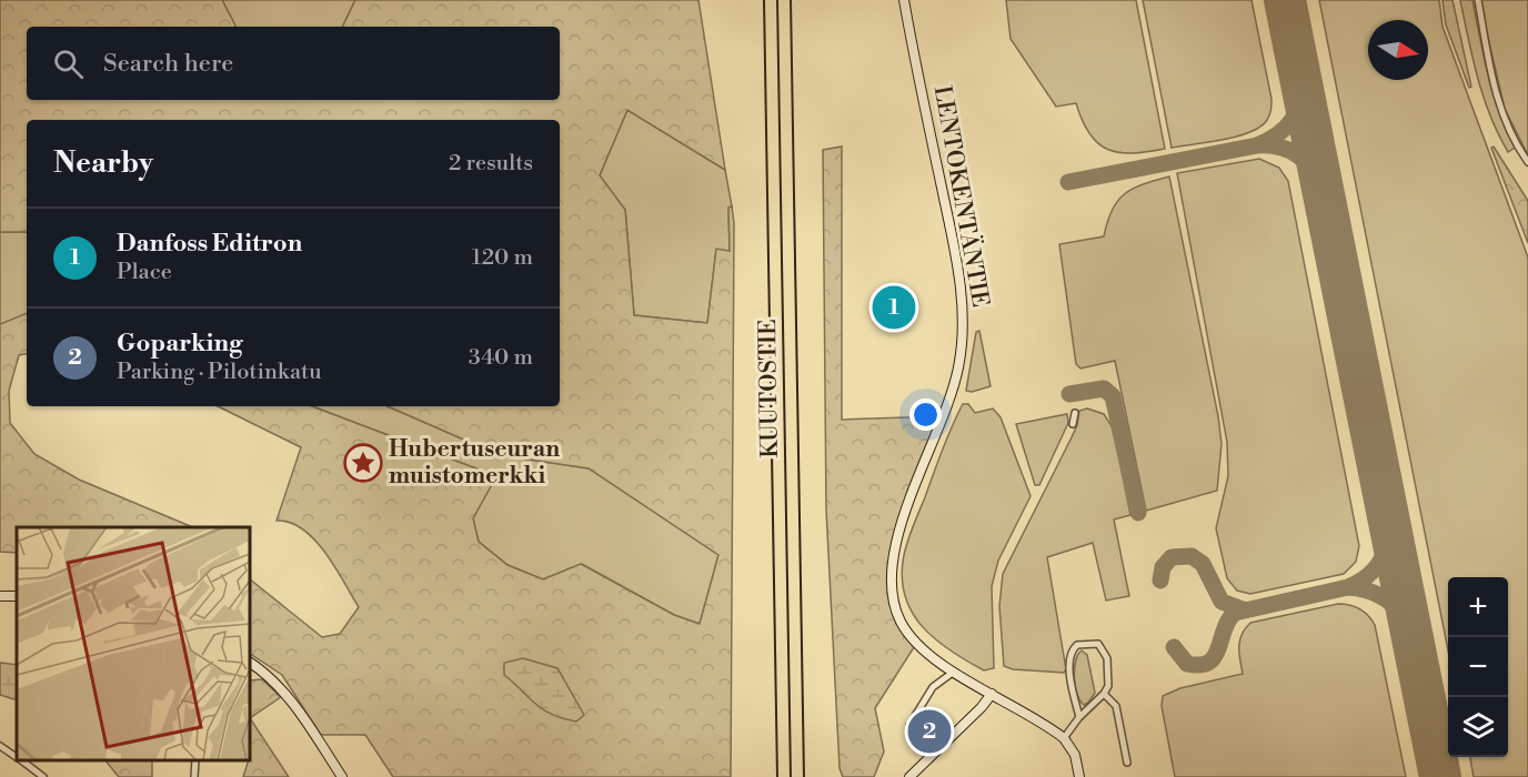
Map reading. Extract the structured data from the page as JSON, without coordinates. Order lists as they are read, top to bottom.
{
  "streets": {
    "highway": ["KUUTOSTIE"],
    "street": ["LENTOKENTÄNTIE"]
  },
  "places": {
    "place": ["Hubertuseuran muistomerkki"]
  },
  "north": "right",
  "page": {
    "search": "Search here",
    "heading": ["Nearby", "2 results"],
    "list": [
      {
        "mark": "1",
        "name": "Danfoss Editron",
        "note": "Place",
        "value": "120 m"
      },
      {
        "mark": "2",
        "name": "Goparking",
        "note": "Parking · Pilotinkatu",
        "value": "340 m"
      }
    ],
    "pins": ["1", "2"],
    "map_buttons": ["+", "−"]
  }
}
